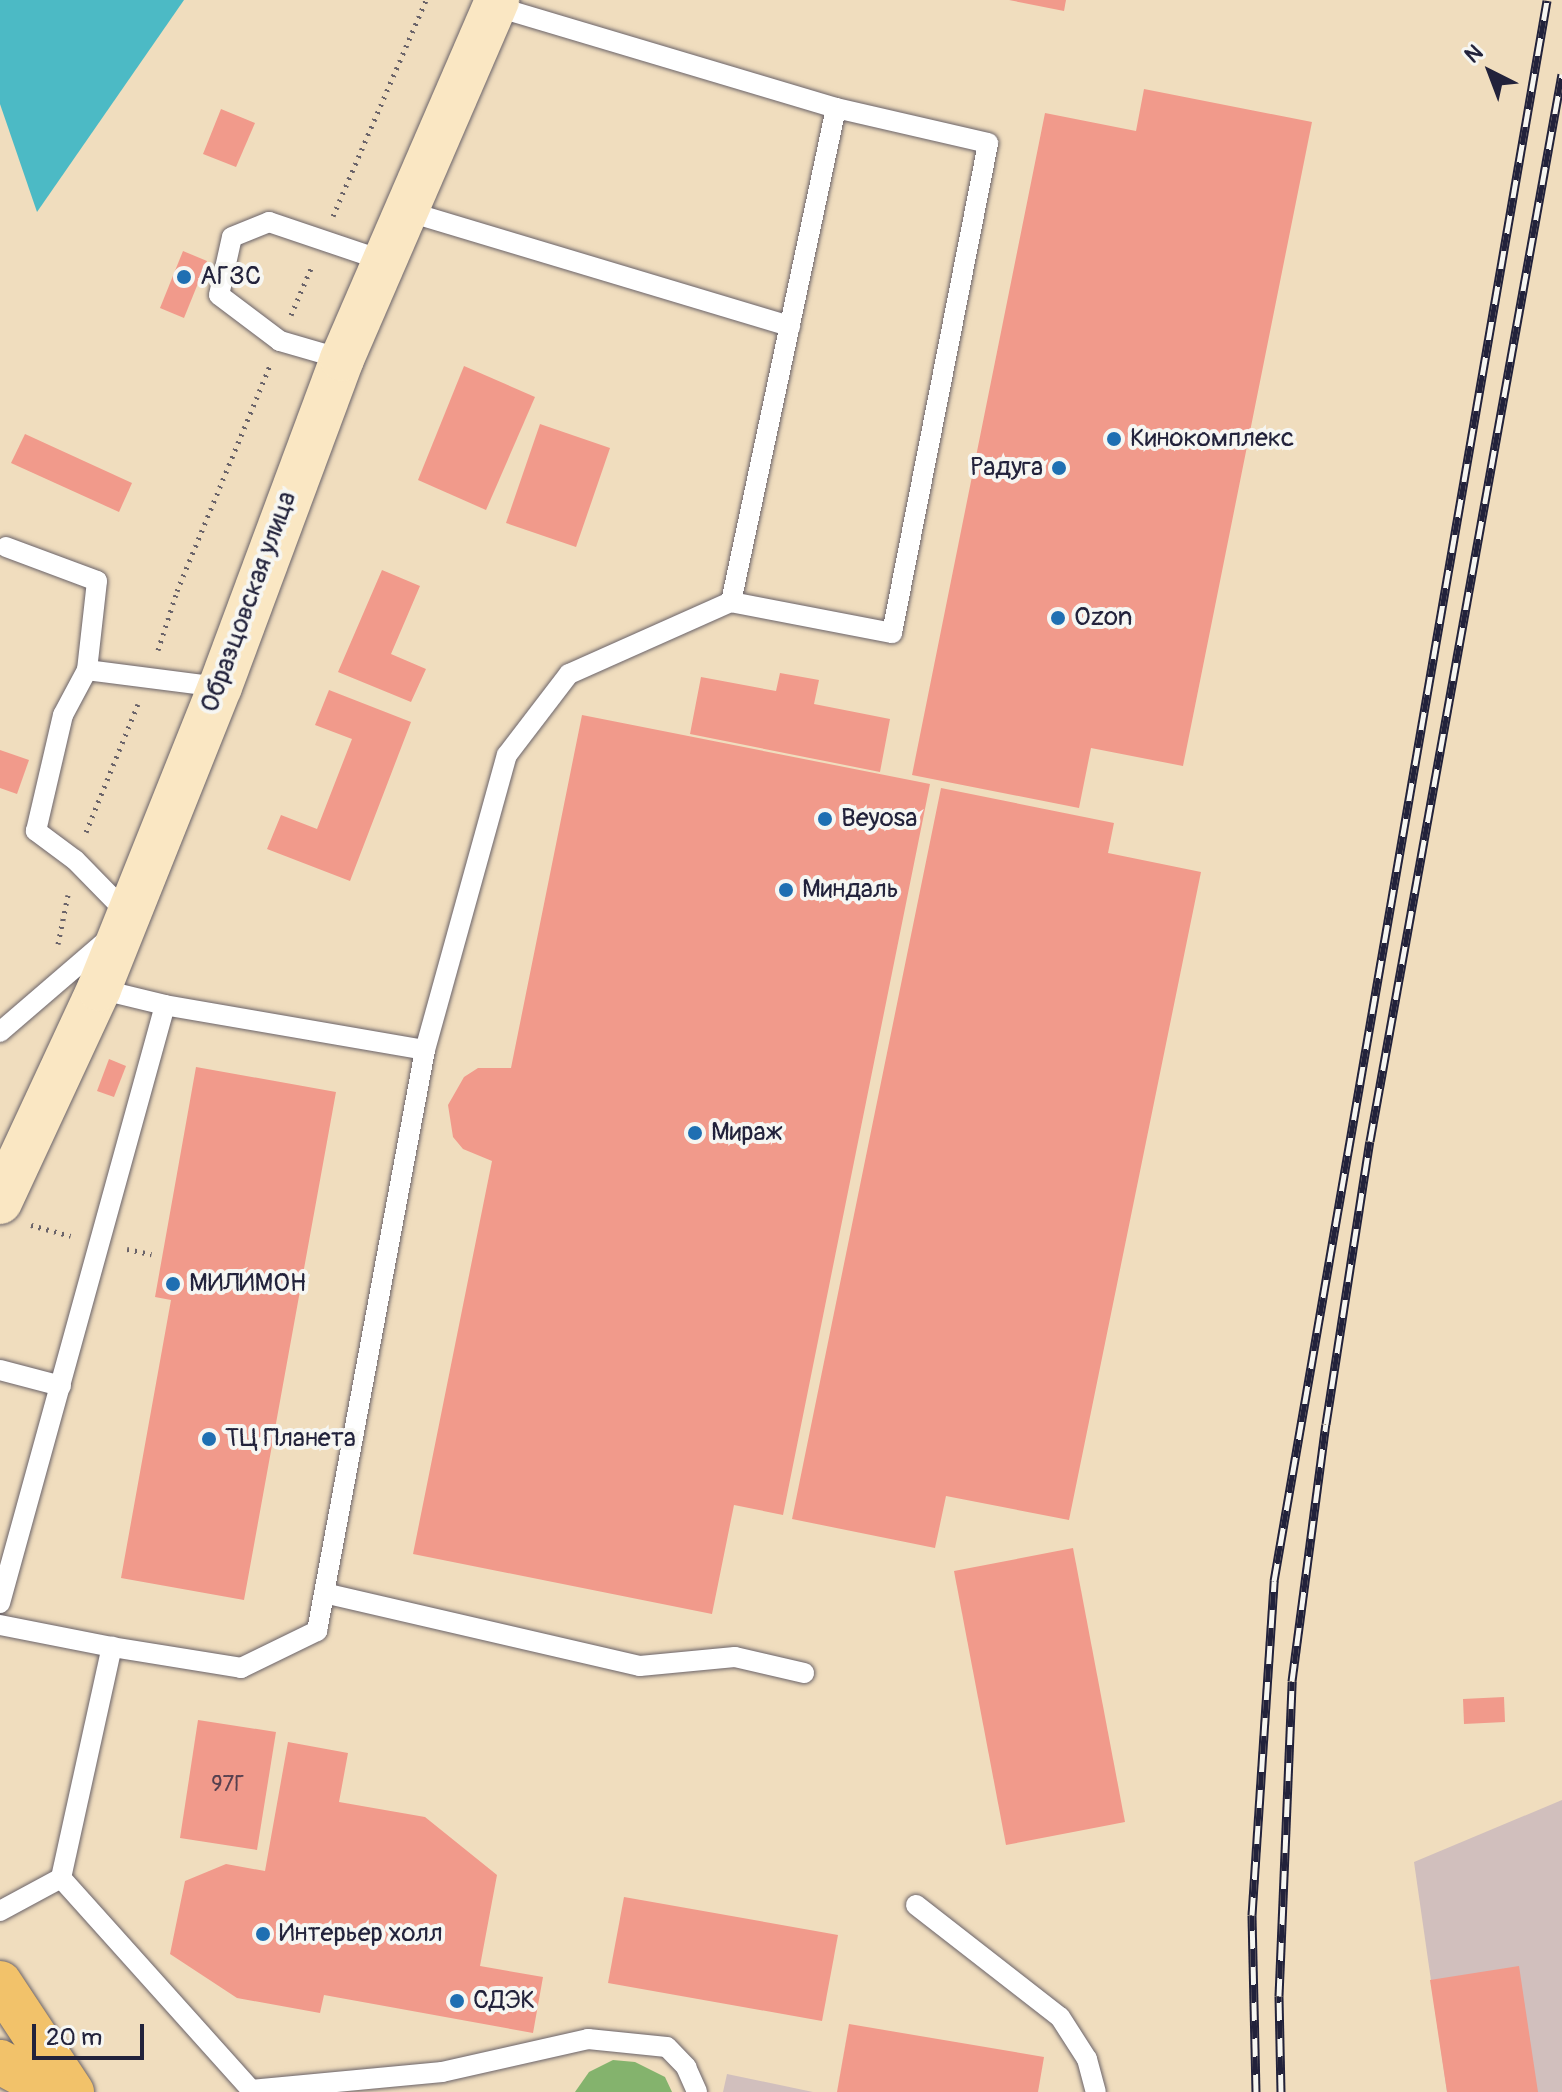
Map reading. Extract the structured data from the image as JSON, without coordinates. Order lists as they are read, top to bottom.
{
  "streets": {
    "main road": ["Образцовская улица"]
  },
  "places": [
    "АГЗС",
    "Кинокомплекс",
    "Радуга",
    "Ozon",
    "Beyosa",
    "Миндаль",
    "Мираж",
    "МИЛИМОН",
    "ТЦ Планета",
    "Интерьер холл",
    "СДЭК"
  ],
  "house_numbers": ["97Г"],
  "scale_bar": "20 m",
  "north": "top left"
}
